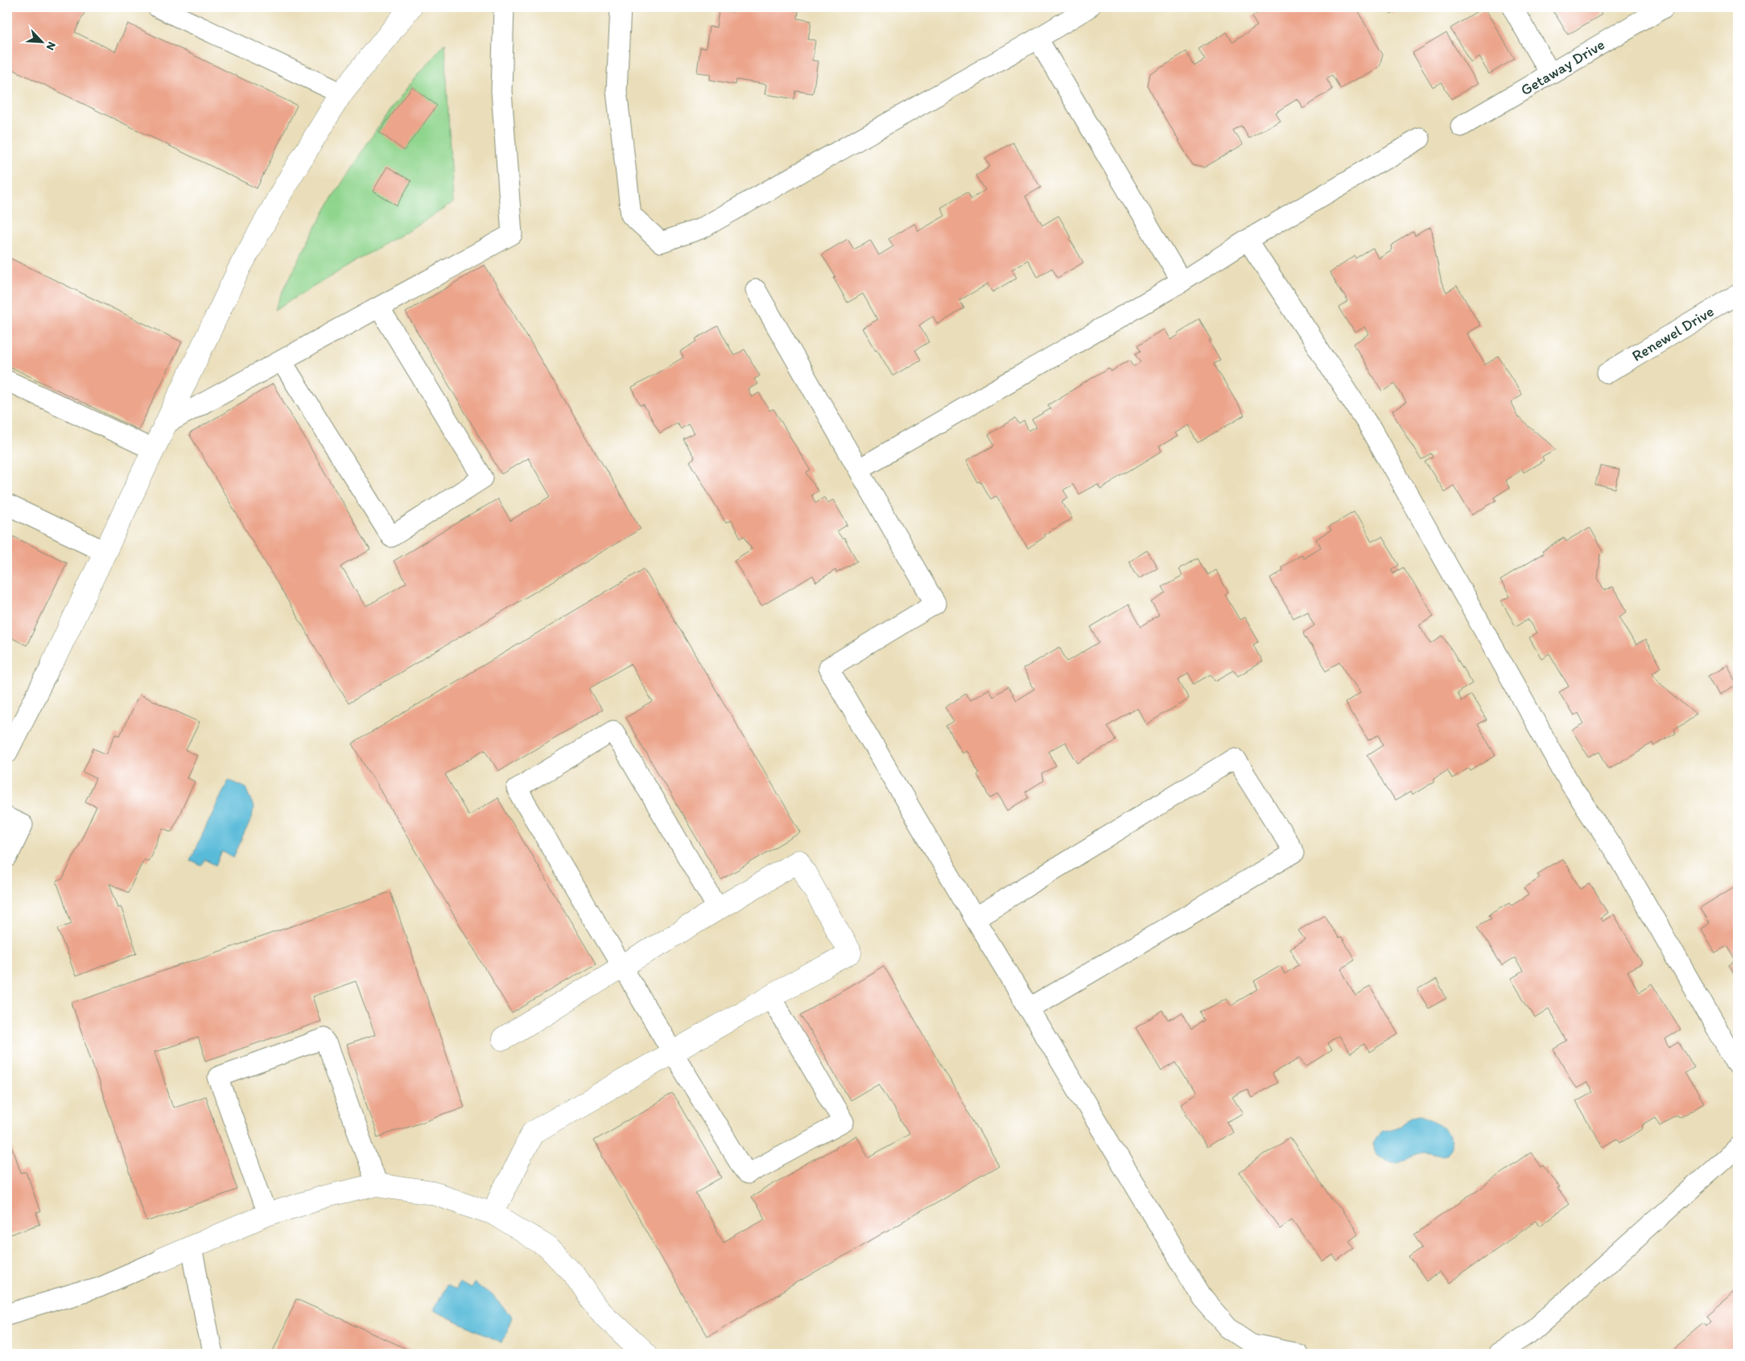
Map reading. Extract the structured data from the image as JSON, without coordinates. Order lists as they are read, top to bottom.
{
  "streets": {
    "lane": ["Getaway Drive", "Renewel Drive"]
  },
  "north": "bottom right"
}
